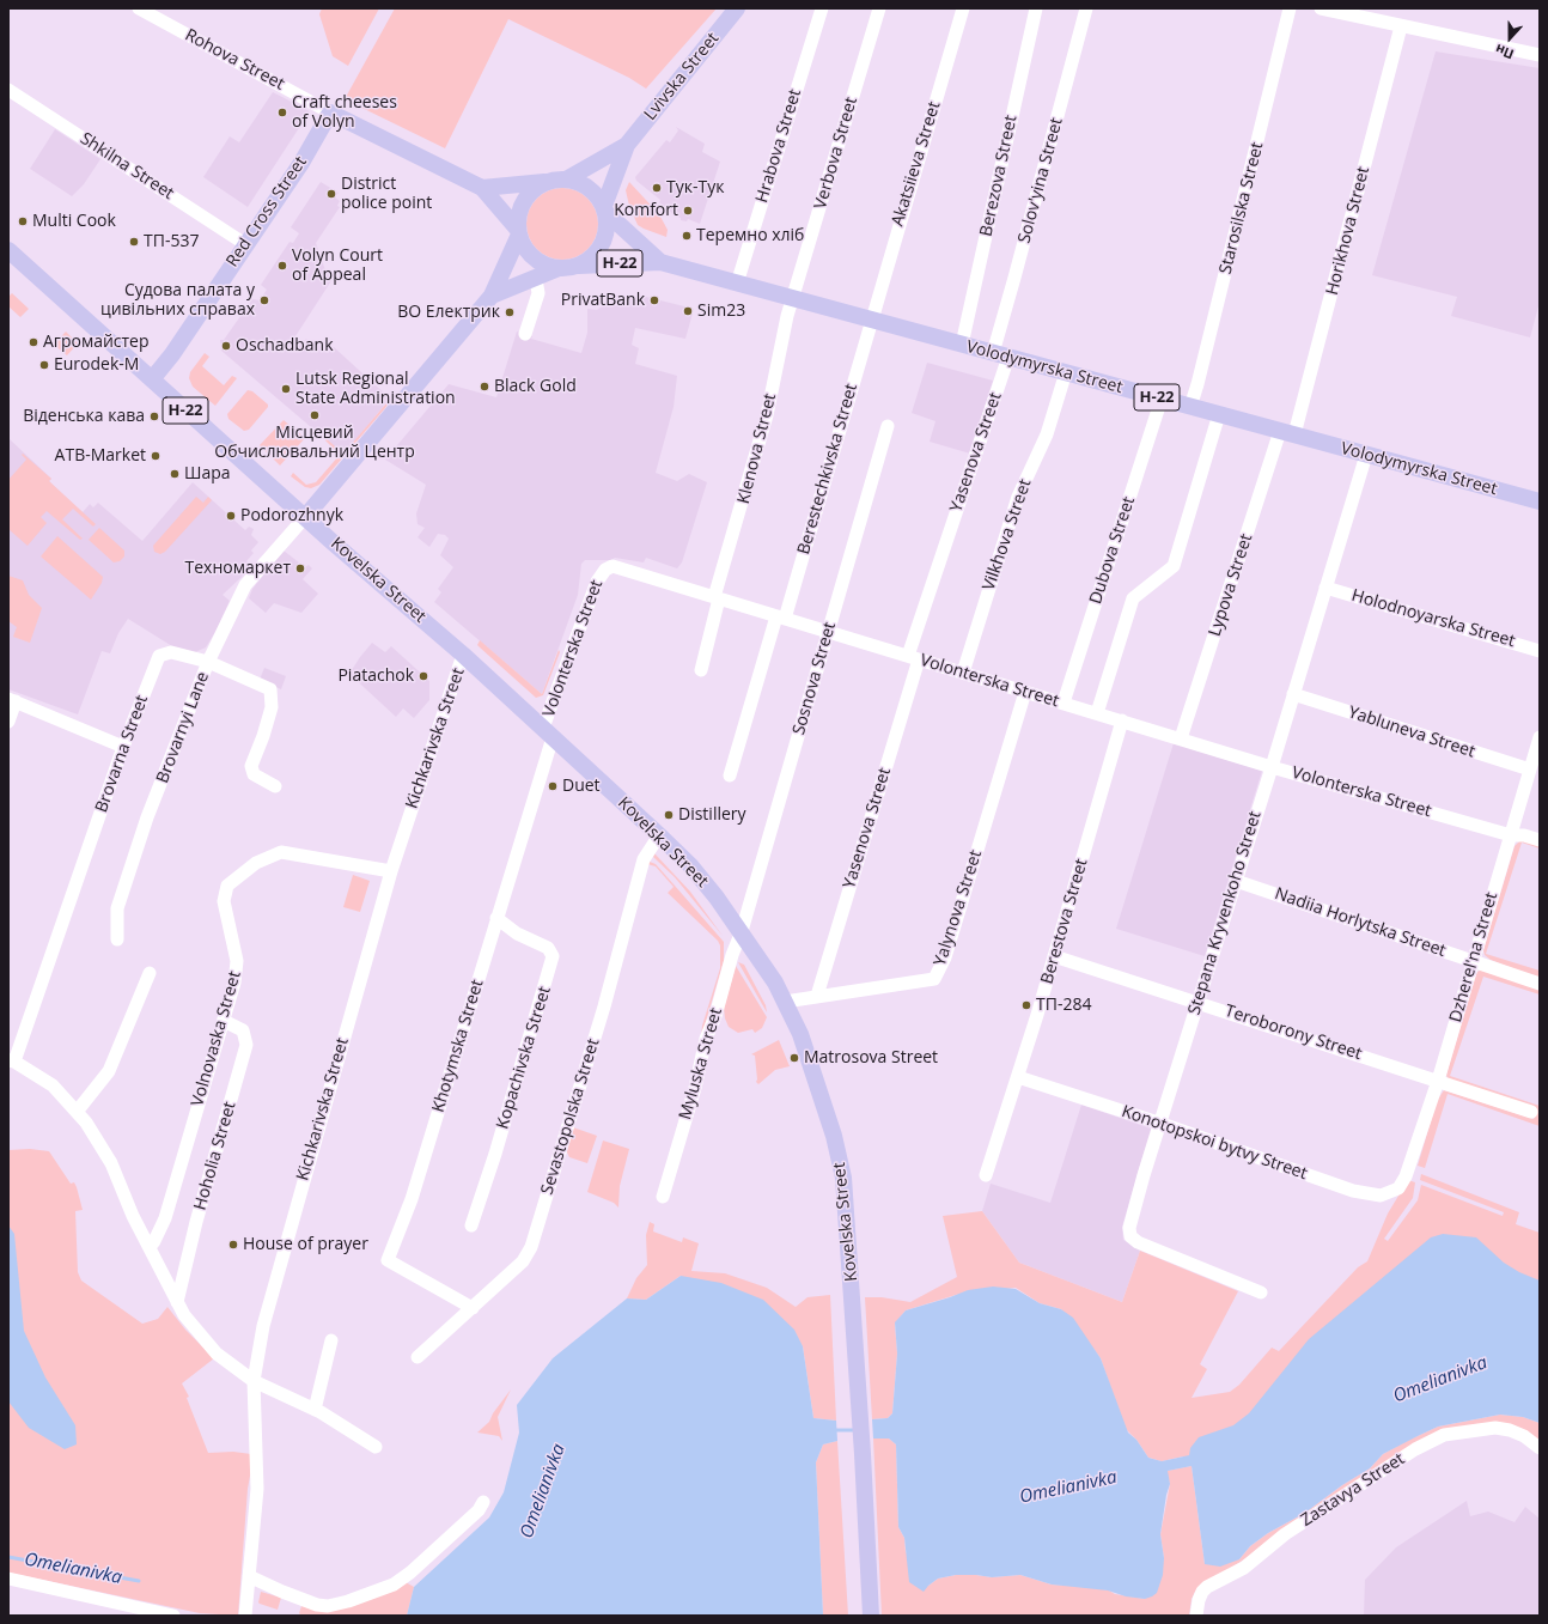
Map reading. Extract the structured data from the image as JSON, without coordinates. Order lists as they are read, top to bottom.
{
  "streets": {
    "main road": [
      "Lvivska Street",
      "Red Cross Street",
      "Н-22",
      "Volodymyrska Street",
      "Kovelska Street"
    ],
    "street": [
      "Rohova Street",
      "Hrabova Street",
      "Verbova Street",
      "Akatsiieva Street",
      "Shkilna Street",
      "Berezova Street",
      "Solov'yina Street",
      "Starosilska Street",
      "Horikhova Street",
      "Klenova Street",
      "Yasenova Street",
      "Berestechkivska Street",
      "Vilkhova Street",
      "Dubova Street",
      "Lypova Street",
      "Holodnoyarska Street",
      "Volonterska Street",
      "Sosnova Street",
      "Brovarnyi Lane",
      "Yabluneva Street",
      "Kichkarivska Street",
      "Brovarna Street",
      "Yalynova Street",
      "Stepana Kryvenkoho Street",
      "Berestova Street",
      "Nadiia Horlytska Street",
      "Dzherelʹna Street",
      "Teroborony Street",
      "Volnovaska Street",
      "Khotymska Street",
      "Kopachivska Street",
      "Myluska Street",
      "Sevastopolska Street",
      "Konotopskoi bytvy Street",
      "Hoholia Street",
      "Zastavya Street"
    ]
  },
  "crossings": [
    ["Rohova Street", "Red Cross Street"],
    ["Lvivska Street", "Н-22"],
    ["Lvivska Street", "Volodymyrska Street"],
    ["Hrabova Street", "Volodymyrska Street"],
    ["Verbova Street", "Volodymyrska Street"],
    ["Verbova Street", "Klenova Street"],
    ["Akatsiieva Street", "Volodymyrska Street"],
    ["Akatsiieva Street", "Berestechkivska Street"],
    ["Shkilna Street", "Red Cross Street"],
    ["Berezova Street", "Volodymyrska Street"],
    ["Solov'yina Street", "Volodymyrska Street"],
    ["Solov'yina Street", "Yasenova Street"],
    ["Starosilska Street", "Volodymyrska Street"],
    ["Red Cross Street", "Kovelska Street"],
    ["Horikhova Street", "Volodymyrska Street"],
    ["Horikhova Street", "Lypova Street"],
    ["Н-22", "Volodymyrska Street"],
    ["Н-22", "Kovelska Street"],
    ["Volodymyrska Street", "Klenova Street"],
    ["Volodymyrska Street", "Yasenova Street"],
    ["Volodymyrska Street", "Berestechkivska Street"],
    ["Volodymyrska Street", "Vilkhova Street"],
    ["Volodymyrska Street", "Dubova Street"],
    ["Volodymyrska Street", "Lypova Street"],
    ["Volodymyrska Street", "Stepana Kryvenkoho Street"],
    ["Klenova Street", "Volonterska Street"],
    ["Yasenova Street", "Volonterska Street"],
    ["Yasenova Street", "Yalynova Street"],
    ["Berestechkivska Street", "Volonterska Street"],
    ["Vilkhova Street", "Volonterska Street"],
    ["Dubova Street", "Volonterska Street"],
    ["Kovelska Street", "Volonterska Street"],
    ["Kovelska Street", "Sosnova Street"],
    ["Kovelska Street", "Kichkarivska Street"],
    ["Kovelska Street", "Yalynova Street"],
    ["Kovelska Street", "Khotymska Street"],
    ["Kovelska Street", "Myluska Street"],
    ["Kovelska Street", "Sevastopolska Street"],
    ["Lypova Street", "Volonterska Street"],
    ["Holodnoyarska Street", "Stepana Kryvenkoho Street"],
    ["Volonterska Street", "Sosnova Street"],
    ["Volonterska Street", "Yalynova Street"],
    ["Volonterska Street", "Stepana Kryvenkoho Street"],
    ["Volonterska Street", "Berestova Street"],
    ["Volonterska Street", "Dzherelʹna Street"],
    ["Volonterska Street", "Khotymska Street"],
    ["Sosnova Street", "Myluska Street"],
    ["Brovarnyi Lane", "Brovarna Street"],
    ["Yabluneva Street", "Stepana Kryvenkoho Street"],
    ["Yabluneva Street", "Dzherelʹna Street"],
    ["Kichkarivska Street", "Volnovaska Street"],
    ["Stepana Kryvenkoho Street", "Nadiia Horlytska Street"],
    ["Stepana Kryvenkoho Street", "Teroborony Street"],
    ["Stepana Kryvenkoho Street", "Konotopskoi bytvy Street"],
    ["Berestova Street", "Teroborony Street"],
    ["Berestova Street", "Konotopskoi bytvy Street"],
    ["Nadiia Horlytska Street", "Dzherelʹna Street"],
    ["Dzherelʹna Street", "Teroborony Street"],
    ["Dzherelʹna Street", "Konotopskoi bytvy Street"],
    ["Volnovaska Street", "Hoholia Street"],
    ["Khotymska Street", "Kopachivska Street"],
    ["Khotymska Street", "Sevastopolska Street"]
  ],
  "water": ["Omelianivka"],
  "places": [
    "Craft cheeses of Volyn",
    "Тук-Тук",
    "District police point",
    "Komfort",
    "Multi Cook",
    "Теремно хліб",
    "ТП-537",
    "Volyn Court of Appeal",
    "Судова палата у цивільних справах",
    "PrivatBank",
    "Sim23",
    "ВО Електрик",
    "Агромайстер",
    "Oschadbank",
    "Eurodek-M",
    "Black Gold",
    "Lutsk Regional State Administration",
    "Місцевий Обчислювальний Центр",
    "Віденська кава",
    "ATB-Market",
    "Шара",
    "Podorozhnyk",
    "Техномаркет",
    "Piatachok",
    "Duet",
    "Distillery",
    "ТП-284",
    "Matrosova Street",
    "House of prayer"
  ],
  "north": "bottom"
}
